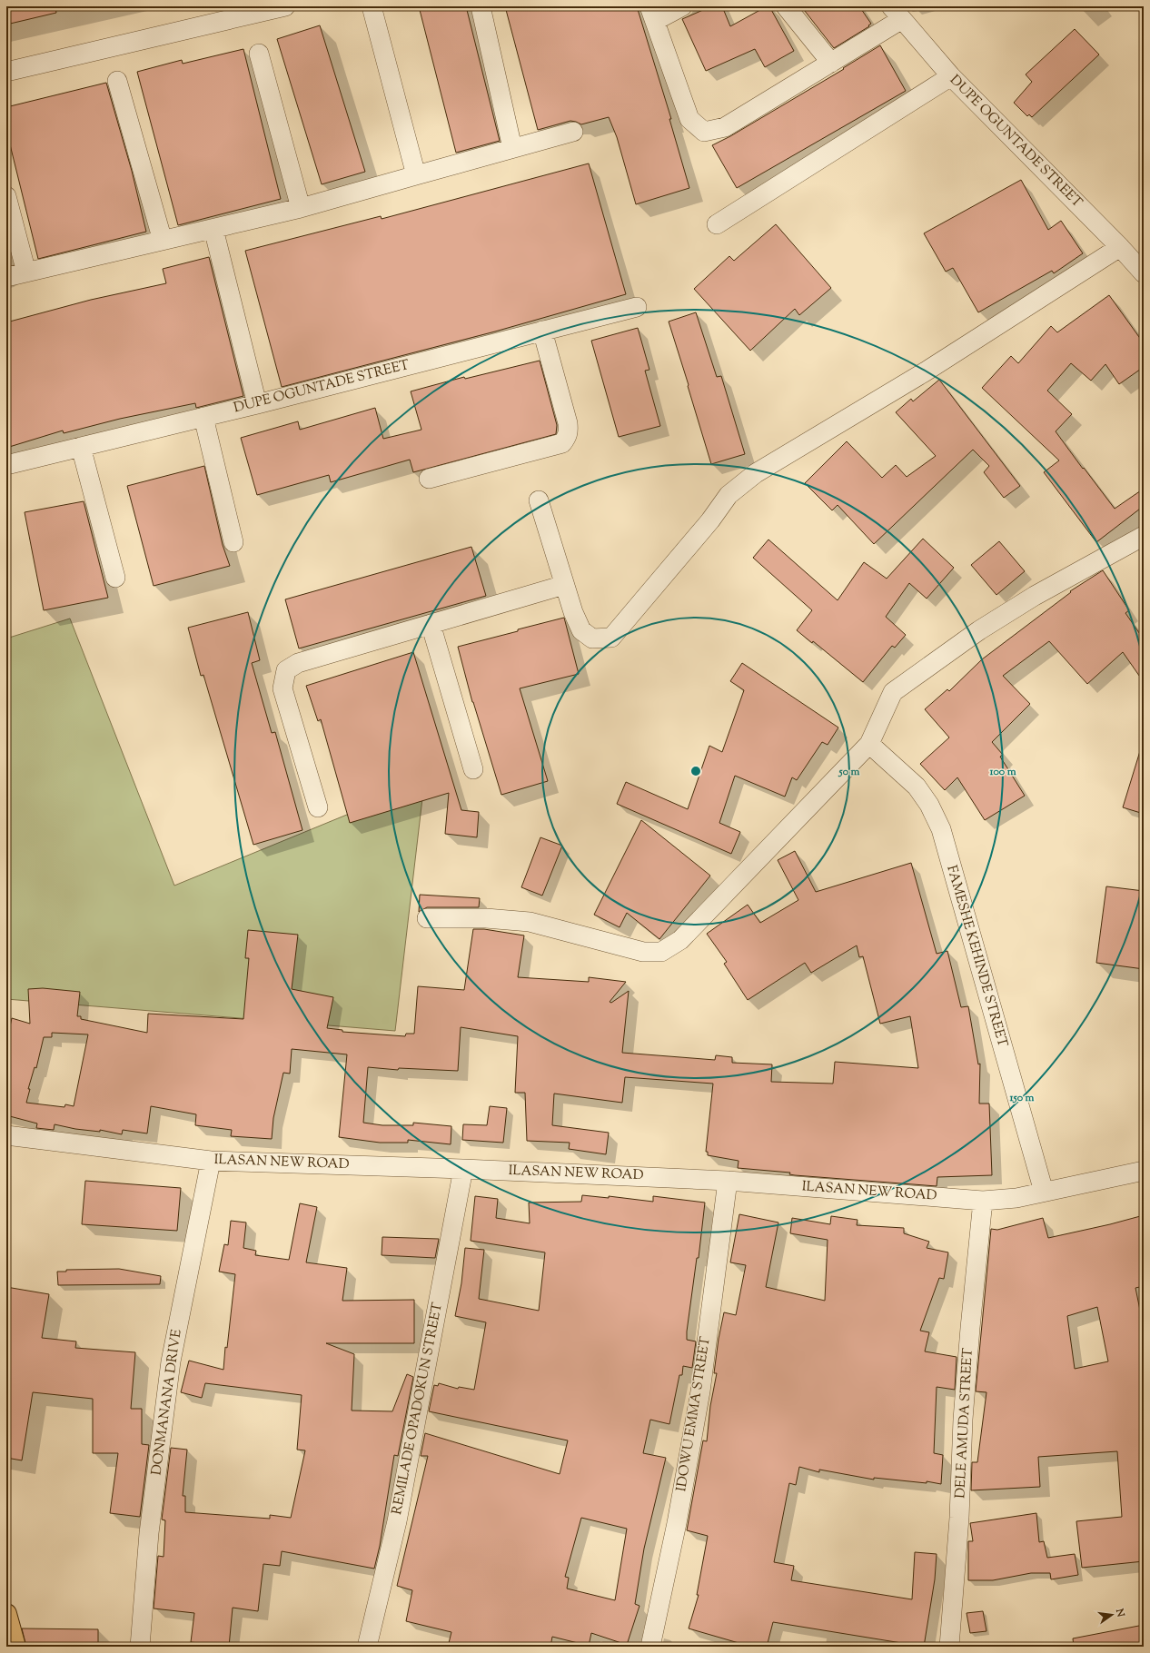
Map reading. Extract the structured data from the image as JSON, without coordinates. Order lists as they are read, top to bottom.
{
  "streets": {
    "street": [
      "DUPE OGUNTADE STREET",
      "FAMESHE KEHINDE STREET",
      "ILASAN NEW ROAD",
      "DONMANANA DRIVE",
      "REMILADE OPADOKUN STREET",
      "IDOWU EMMA STREET",
      "DELE AMUDA STREET"
    ]
  },
  "crossings": [
    ["FAMESHE KEHINDE STREET", "ILASAN NEW ROAD"],
    ["ILASAN NEW ROAD", "DONMANANA DRIVE"],
    ["ILASAN NEW ROAD", "REMILADE OPADOKUN STREET"],
    ["ILASAN NEW ROAD", "IDOWU EMMA STREET"],
    ["ILASAN NEW ROAD", "DELE AMUDA STREET"]
  ],
  "north": "right",
  "rings": ["50 m", "100 m", "150 m"]
}
